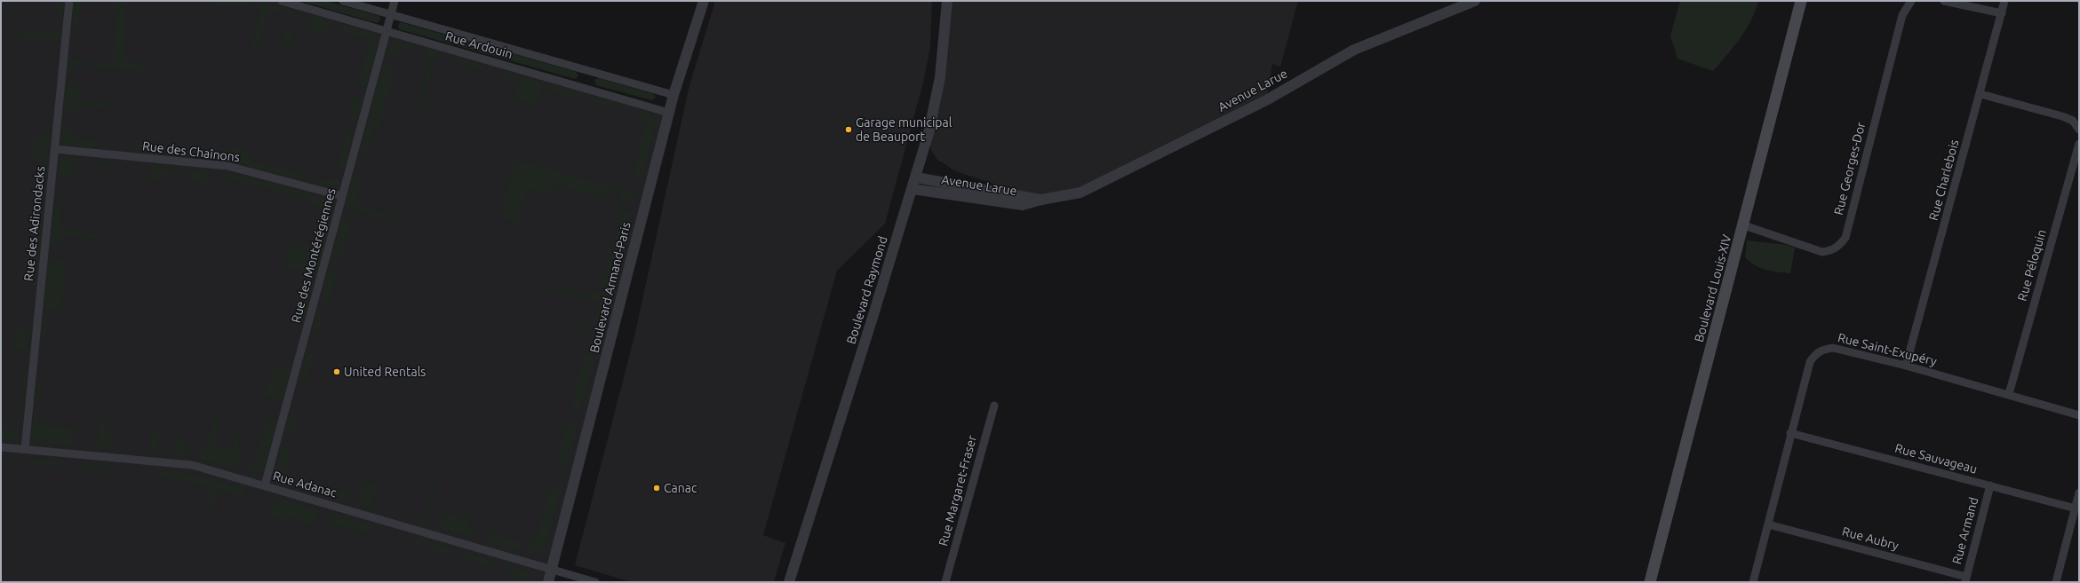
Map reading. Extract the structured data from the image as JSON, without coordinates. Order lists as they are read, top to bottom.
{
  "streets": {
    "main road": ["Boulevard Louis-XIV"],
    "street": [
      "Rue Ardouin",
      "Avenue Larue",
      "Rue des Chaînons",
      "Rue Georges-Dor",
      "Rue Charlebois",
      "Rue des Adirondacks",
      "Rue des Montérégiennes",
      "Rue Péloquin",
      "Boulevard Armand-Paris",
      "Boulevard Raymond",
      "Rue Saint-Exupéry",
      "Rue Sauvageau",
      "Rue Adanac",
      "Rue Margaret-Fraser",
      "Rue Armand",
      "Rue Aubry"
    ]
  },
  "crossings": [
    ["Rue Ardouin", "Rue des Montérégiennes"],
    ["Rue Ardouin", "Boulevard Armand-Paris"],
    ["Avenue Larue", "Boulevard Raymond"],
    ["Rue des Chaînons", "Rue des Adirondacks"],
    ["Rue des Chaînons", "Rue des Montérégiennes"],
    ["Rue Georges-Dor", "Boulevard Louis-XIV"],
    ["Rue Charlebois", "Rue Saint-Exupéry"],
    ["Rue des Adirondacks", "Rue Adanac"],
    ["Rue des Montérégiennes", "Rue Adanac"],
    ["Rue Péloquin", "Rue Saint-Exupéry"],
    ["Boulevard Armand-Paris", "Rue Adanac"],
    ["Rue Saint-Exupéry", "Rue Sauvageau"],
    ["Rue Saint-Exupéry", "Rue Aubry"],
    ["Rue Sauvageau", "Rue Armand"],
    ["Rue Armand", "Rue Aubry"]
  ],
  "places": ["Garage municipal de Beauport", "United Rentals", "Canac"]
}
